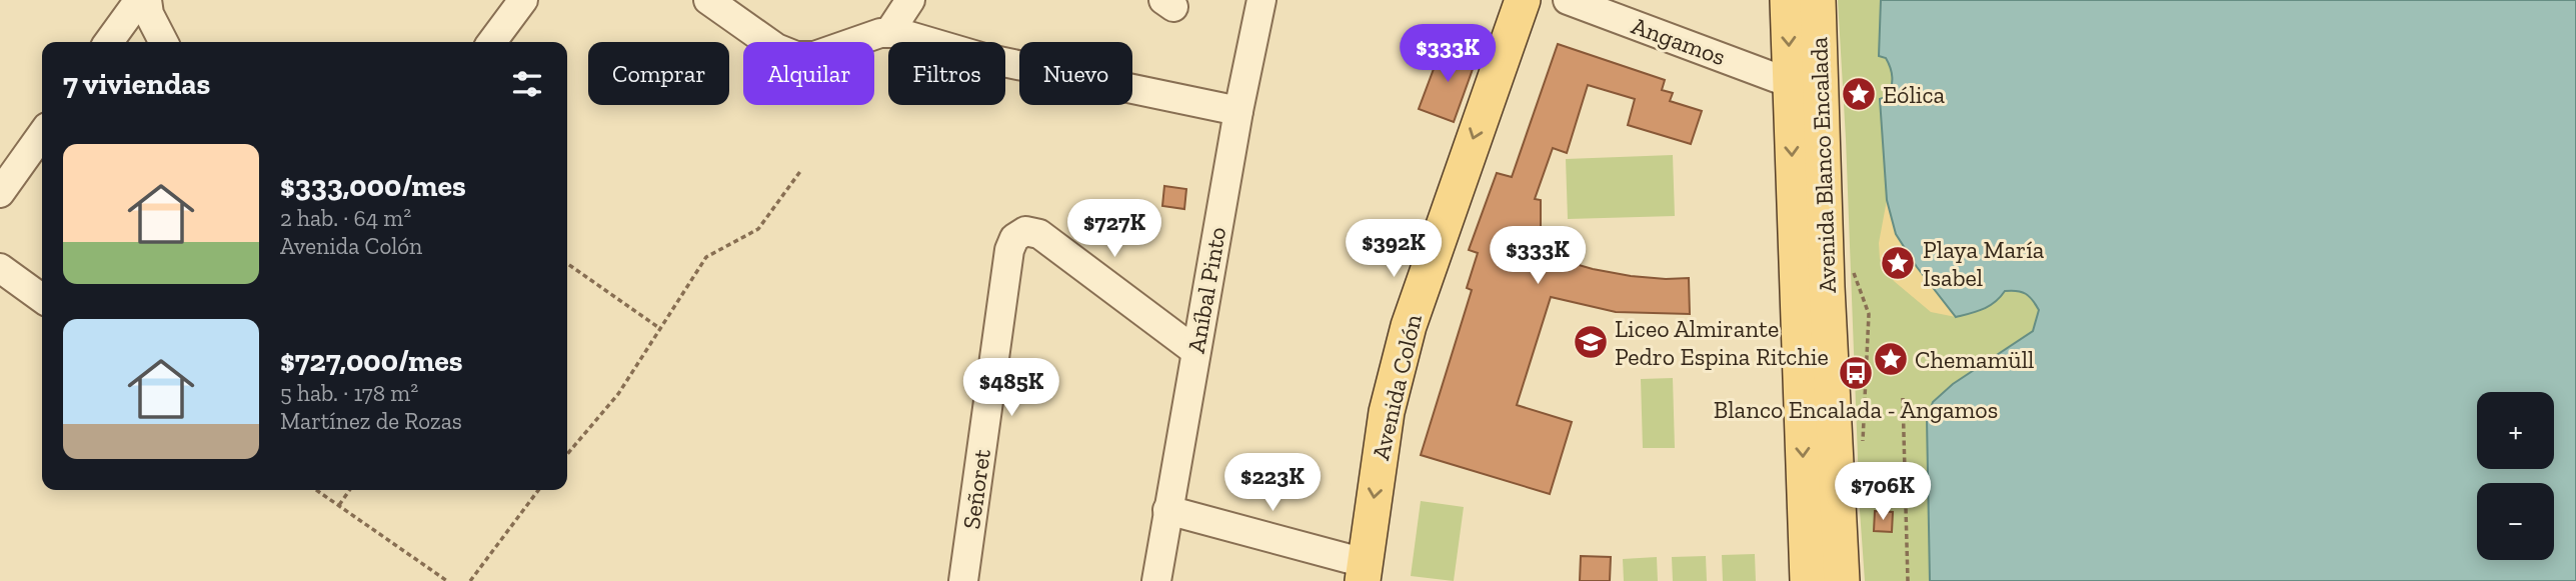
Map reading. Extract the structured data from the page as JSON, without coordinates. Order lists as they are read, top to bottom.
{
  "streets": {
    "main road": ["Avenida Blanco Encalada", "Avenida Colón"],
    "street": ["Angamos", "Aníbal Pinto", "Señoret"]
  },
  "crossings": [
    ["Angamos", "Avenida Blanco Encalada"],
    ["Aníbal Pinto", "Señoret"]
  ],
  "one_way": ["Avenida Colón"],
  "places": {
    "place": ["Eólica", "Playa María Isabel", "Chemamüll"],
    "school or university": ["Liceo Almirante Pedro Espina Ritchie"],
    "bus stop": ["Blanco Encalada - Angamos"]
  },
  "page": {
    "price": [
      "$333K",
      "$727K",
      "$392K",
      "$333K",
      "$485K",
      "$223K",
      "$706K"
    ],
    "chip": [
      "Comprar",
      "Alquilar",
      "Filtros",
      "Nuevo"
    ],
    "heading": "7 viviendas",
    "list": [
      {
        "name": "$333,000/mes",
        "note": "2 hab. · 64 m² · Avenida Colón"
      },
      {
        "name": "$727,000/mes",
        "note": "5 hab. · 178 m² · Martínez de Rozas"
      }
    ],
    "map_buttons": ["+", "−"]
  }
}
